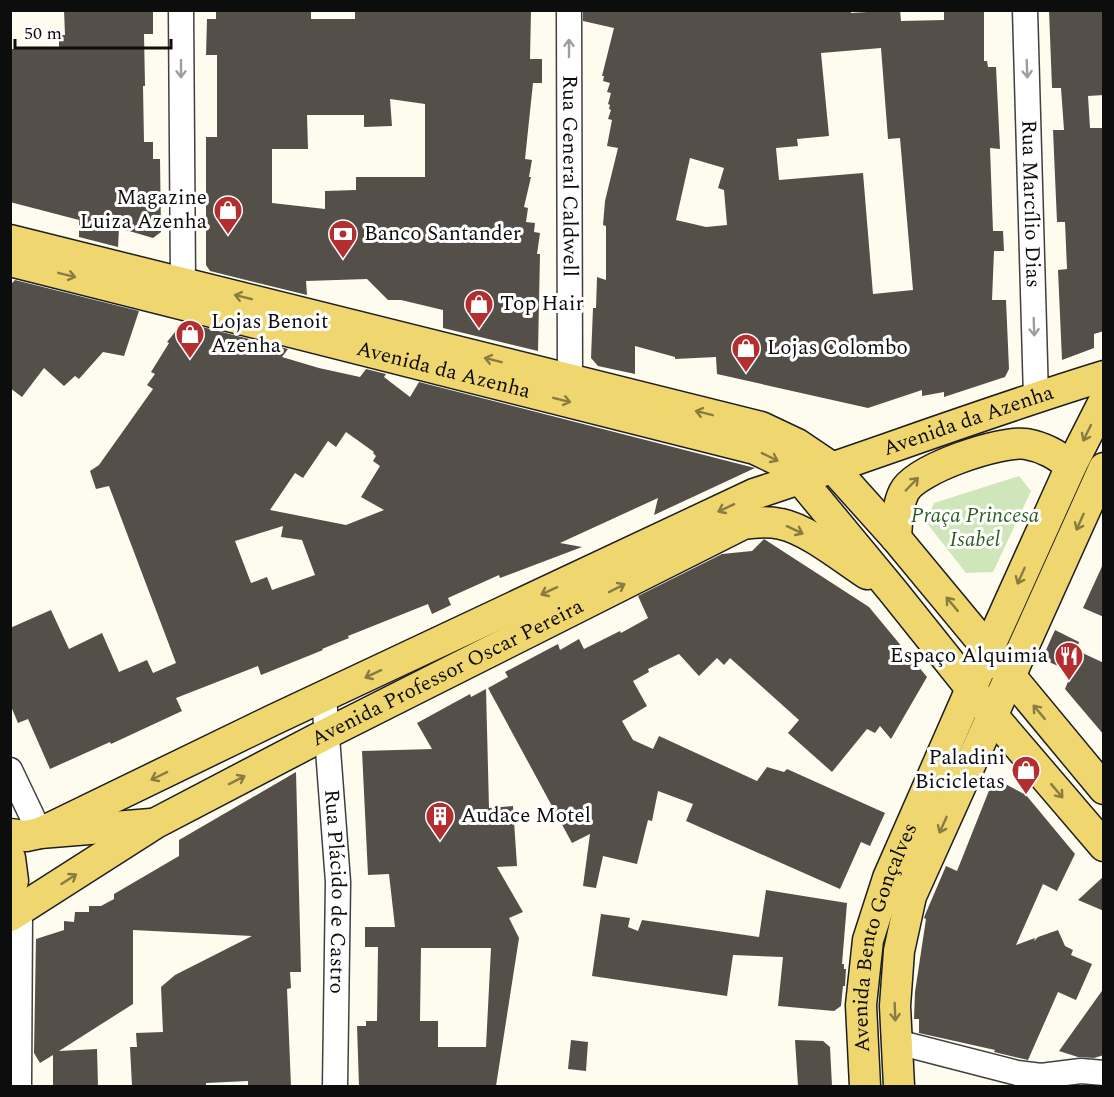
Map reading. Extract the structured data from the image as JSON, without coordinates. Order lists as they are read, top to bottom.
{
  "streets": {
    "main road": ["Avenida da Azenha", "Avenida Professor Oscar Pereira", "Avenida Bento Gonçalves"],
    "street": ["Rua General Caldwell", "Rua Marcílio Dias", "Rua Plácido de Castro"]
  },
  "crossings": [
    ["Rua General Caldwell", "Avenida da Azenha"],
    ["Rua Marcílio Dias", "Avenida da Azenha"],
    ["Avenida da Azenha", "Avenida Professor Oscar Pereira"],
    ["Avenida Professor Oscar Pereira", "Rua Plácido de Castro"]
  ],
  "one_way": ["Rua General Caldwell", "Rua Marcílio Dias"],
  "parks": ["Praça Princesa Isabel"],
  "places": {
    "shop": [
      "Magazine Luiza Azenha",
      "Top Hair",
      "Lojas Benoit Azenha",
      "Lojas Colombo",
      "Paladini Bicicletas"
    ],
    "bank": ["Banco Santander"],
    "restaurant": ["Espaço Alquimia"],
    "building": ["Audace Motel"]
  },
  "scale_bar": "50 m"
}
